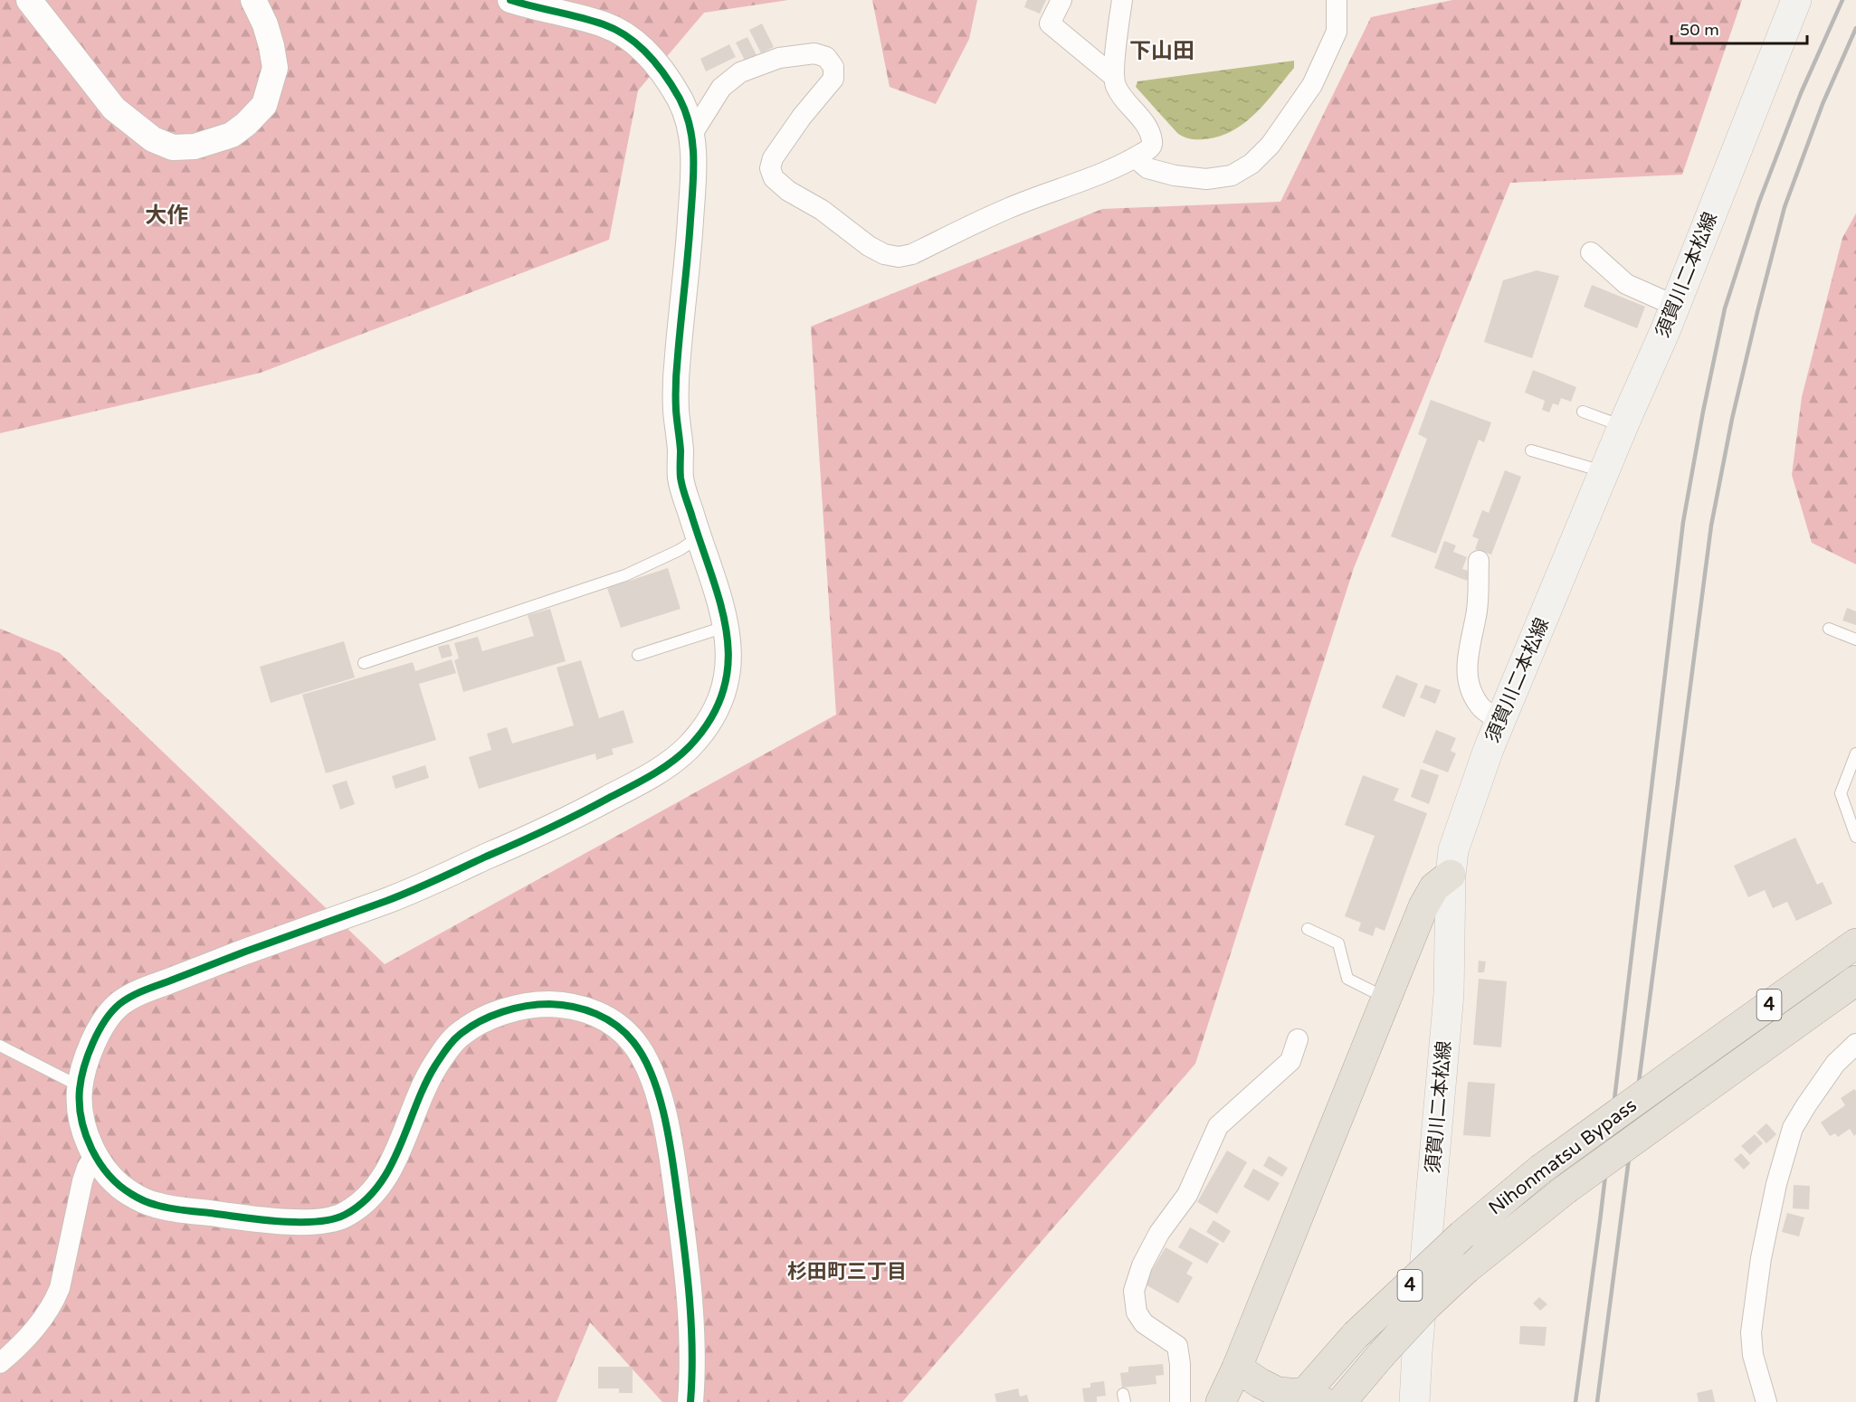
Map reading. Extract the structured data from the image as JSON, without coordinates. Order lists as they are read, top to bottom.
{
  "streets": {
    "highway": ["4", "Nihonmatsu Bypass"],
    "main road": ["須賀川二本松線"]
  },
  "districts": ["下山田", "大作", "杉田町三丁目"],
  "scale_bar": "50 m"
}
